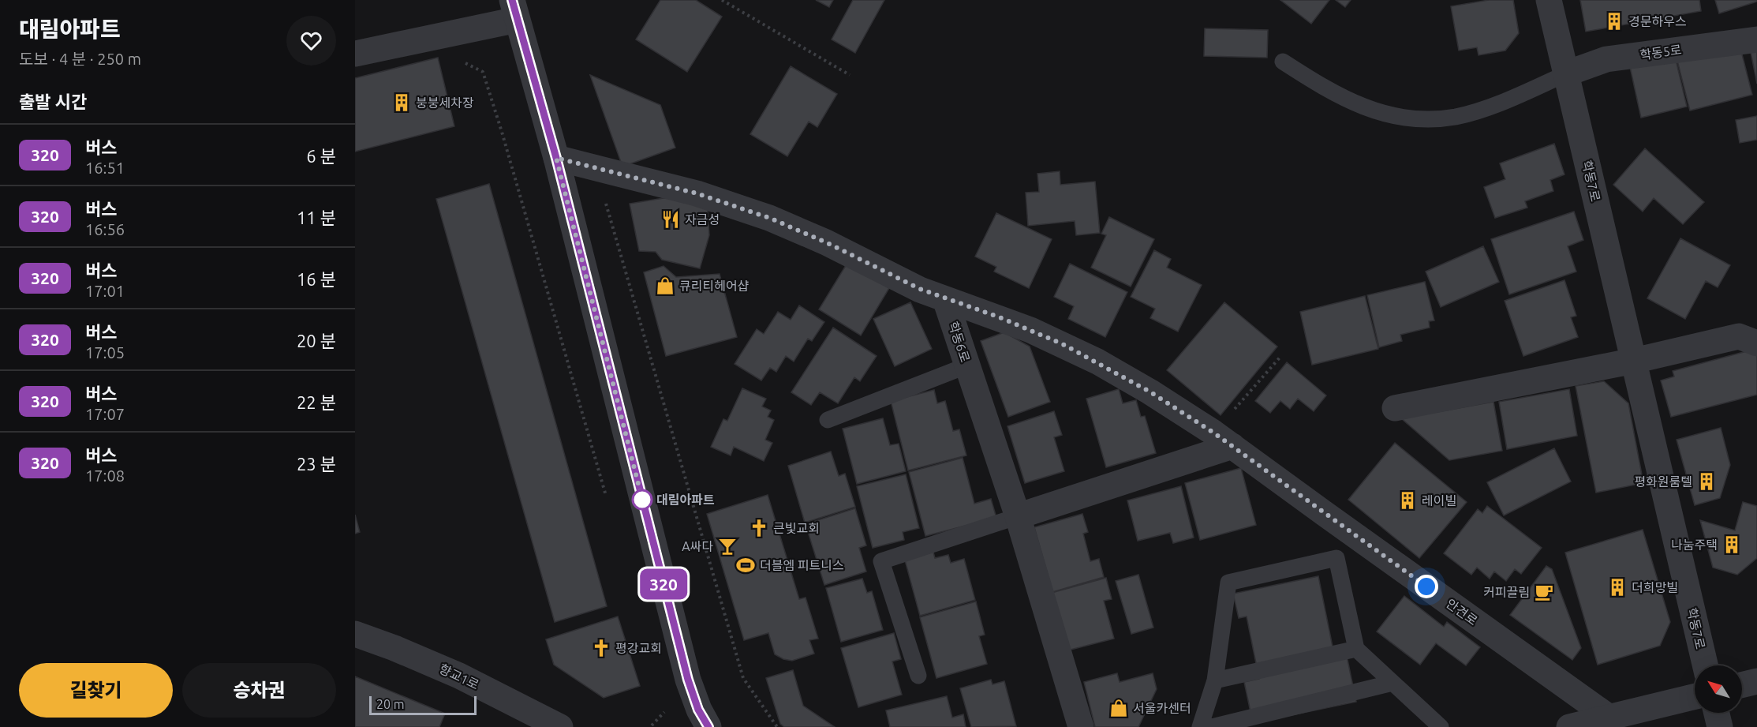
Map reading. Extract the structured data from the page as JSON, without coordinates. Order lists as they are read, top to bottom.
{
  "streets": {
    "street": [
      "학동5로",
      "학동7로",
      "학동6로",
      "안견로",
      "향교1로"
    ]
  },
  "crossings": [
    ["학동5로", "학동7로"],
    ["학동6로", "안견로"]
  ],
  "places": {
    "building": [
      "경문하우스",
      "붕붕세차장",
      "평화원룸텔",
      "레이빌",
      "나눔주택",
      "더희망빌"
    ],
    "restaurant": ["자금성"],
    "shop": ["큐리티헤어샵", "서울카센터"],
    "other": ["대림아파트"],
    "church": ["큰빛교회", "평강교회"],
    "bar": ["A싸다"],
    "sports": ["더블엠 피트니스"],
    "cafe": ["커피끌림"]
  },
  "lines": ["bus line 320"],
  "scale_bar": "20 m",
  "north": "top left",
  "page": {
    "heading": [
      ["대림아파트", "도보 · 4 분 · 250 m"],
      "출발 시간"
    ],
    "on_map": "320",
    "list": [
      {
        "mark": "320",
        "name": "버스",
        "note": "16:51",
        "value": "6 분"
      },
      {
        "mark": "320",
        "name": "버스",
        "note": "16:56",
        "value": "11 분"
      },
      {
        "mark": "320",
        "name": "버스",
        "note": "17:01",
        "value": "16 분"
      },
      {
        "mark": "320",
        "name": "버스",
        "note": "17:05",
        "value": "20 분"
      },
      {
        "mark": "320",
        "name": "버스",
        "note": "17:07",
        "value": "22 분"
      },
      {
        "mark": "320",
        "name": "버스",
        "note": "17:08",
        "value": "23 분"
      }
    ],
    "buttons": ["길찾기", "승차권"],
    "scale": "20 m"
  }
}
